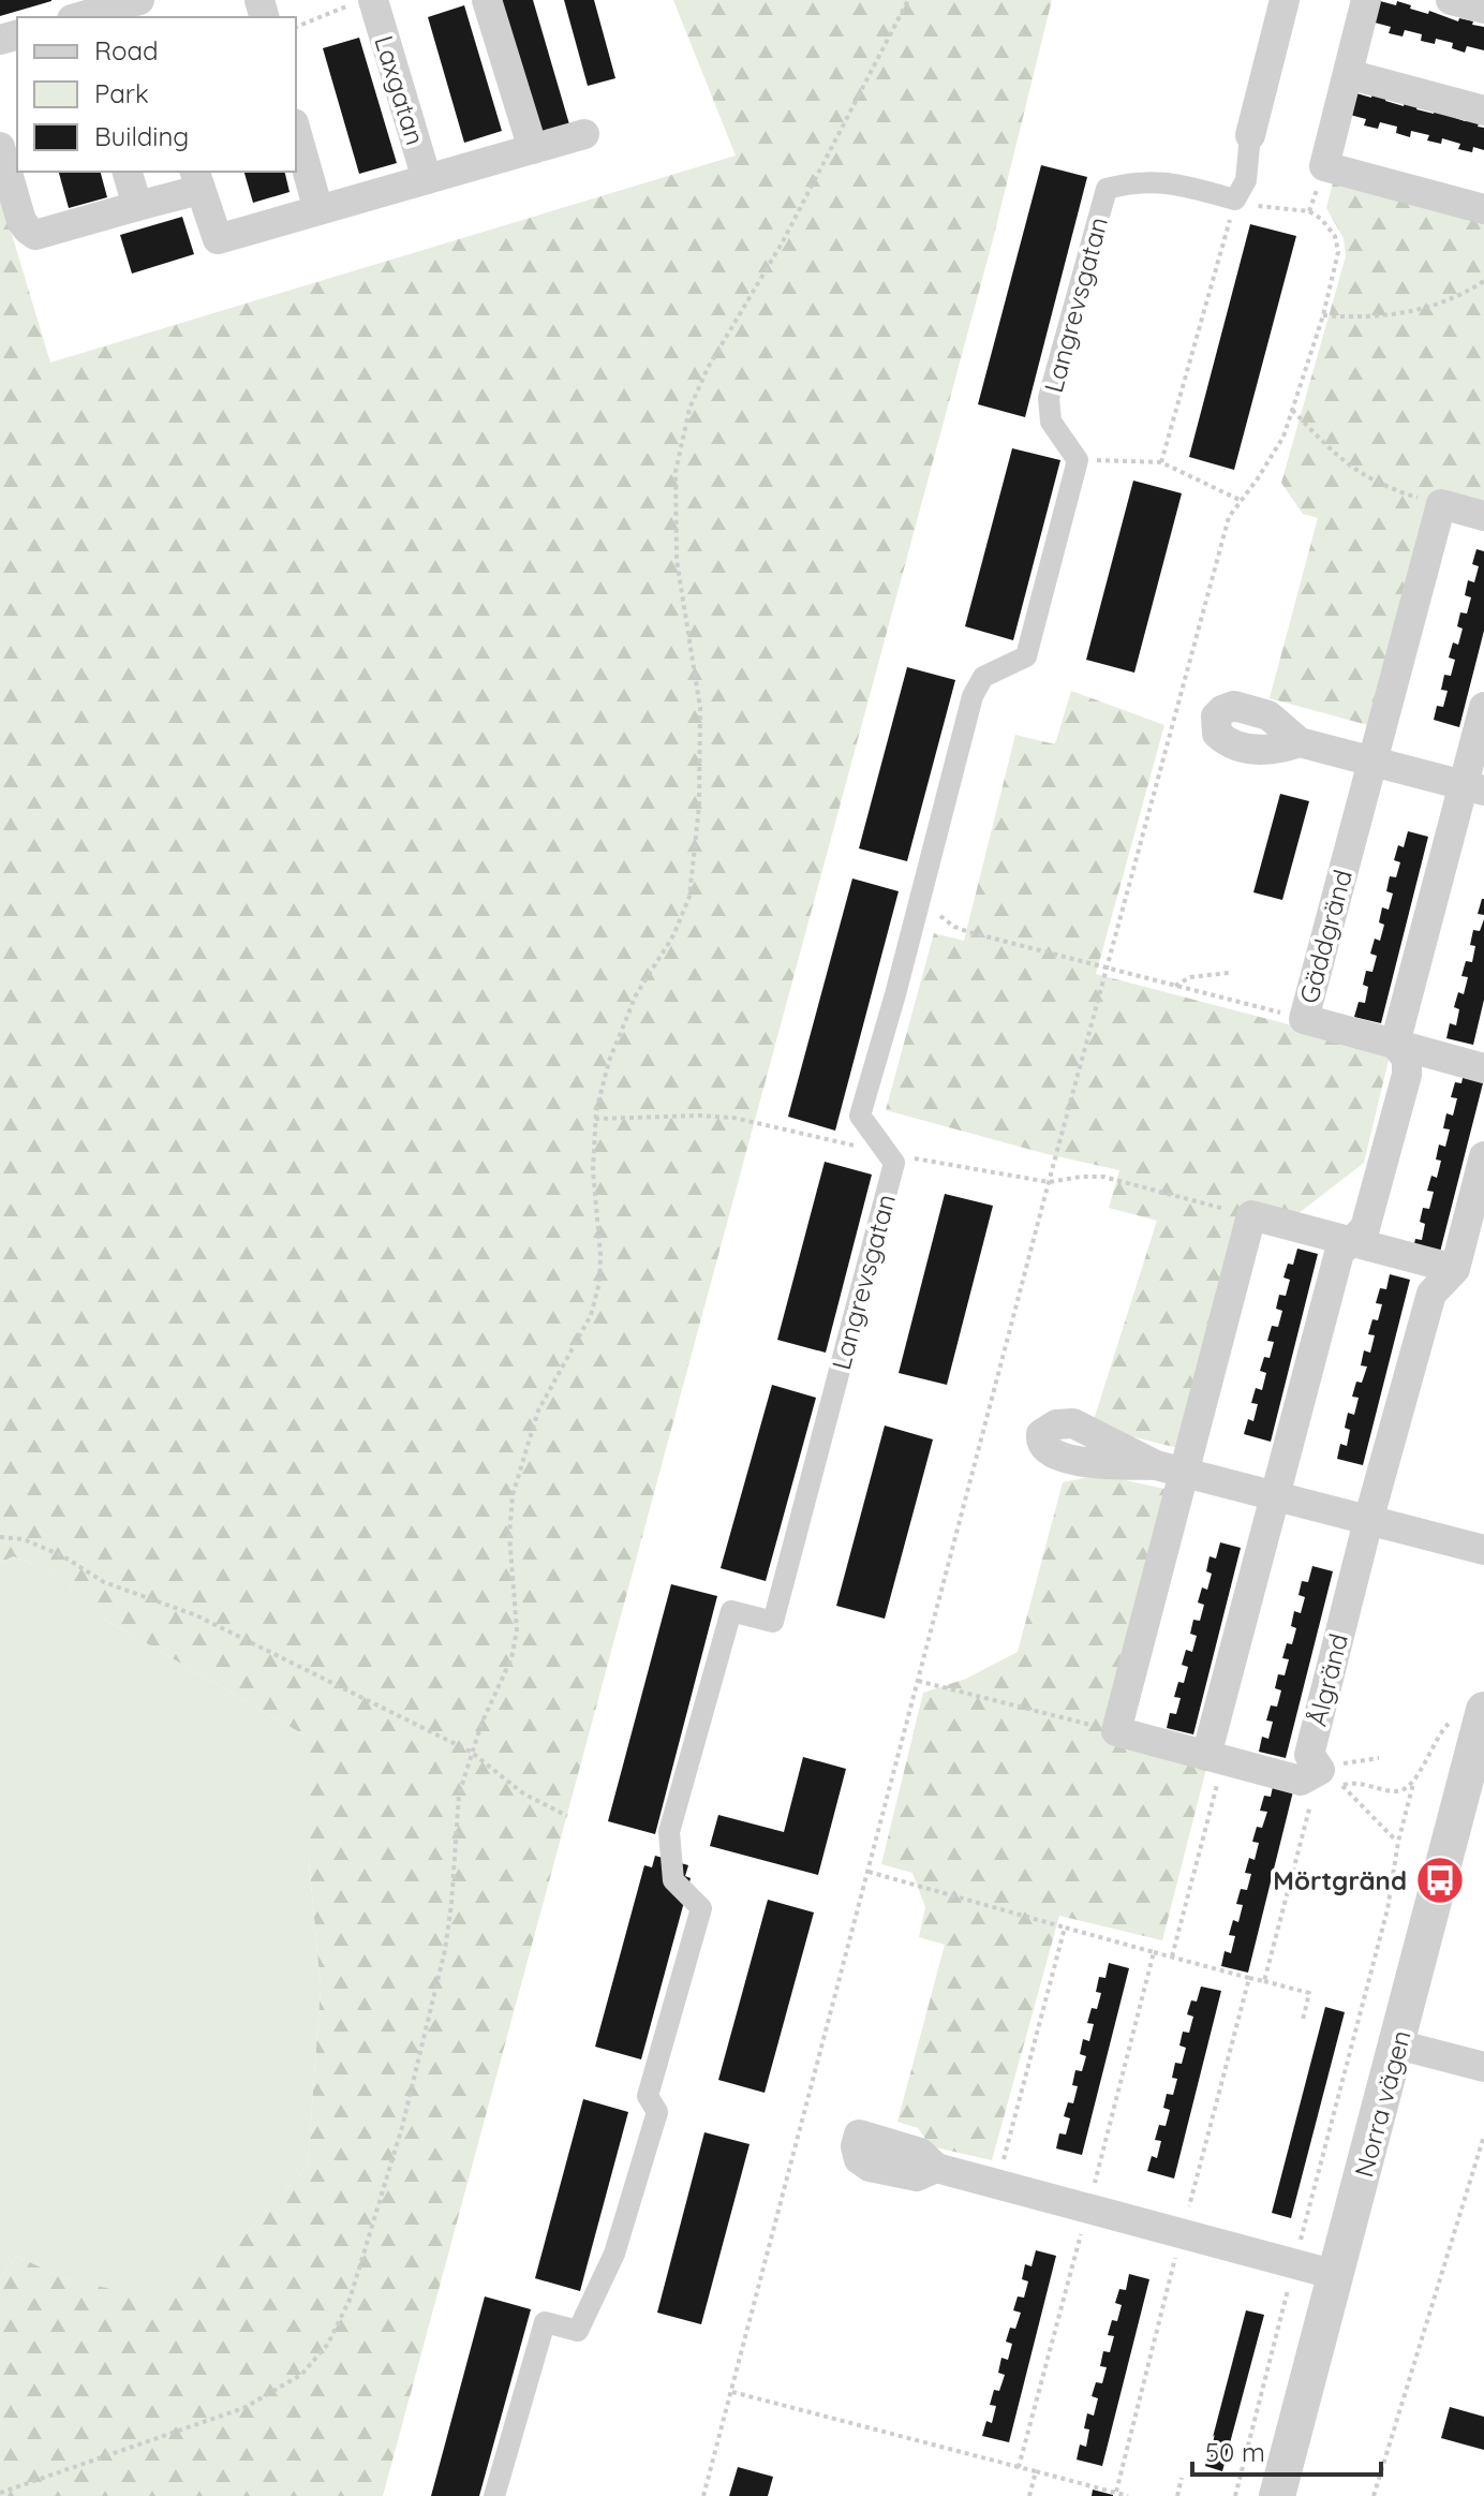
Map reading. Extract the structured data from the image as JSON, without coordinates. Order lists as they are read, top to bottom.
{
  "streets": {
    "street": [
      "Laxgatan",
      "Langrevsgatan",
      "Gäddgränd",
      "Ålgränd",
      "Norra vägen"
    ]
  },
  "places": {
    "bus stop": ["Mörtgränd"]
  },
  "legend": ["Road", "Park", "Building"],
  "scale_bar": "50 m"
}
